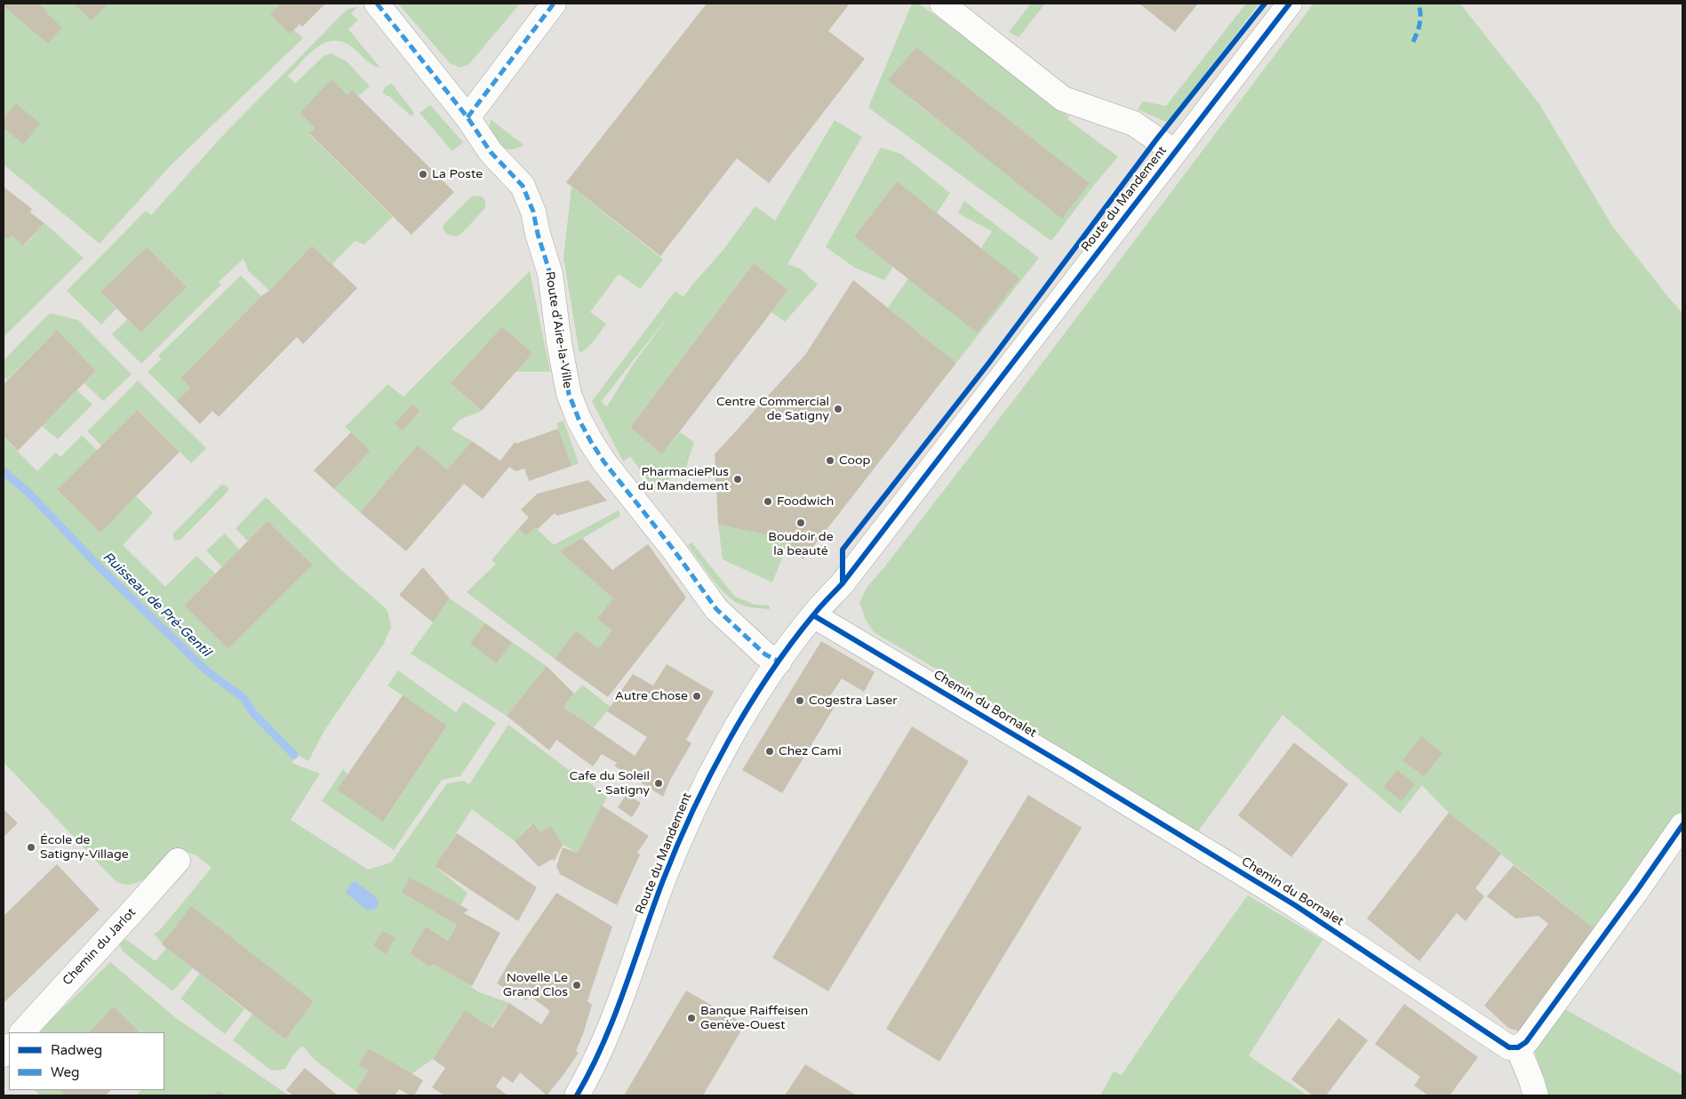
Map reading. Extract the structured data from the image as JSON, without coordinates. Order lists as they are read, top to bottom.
{
  "streets": {
    "street": [
      "Route du Mandement",
      "Route d'Aire-la-Ville",
      "Chemin du Bornalet",
      "Chemin du Jarlot"
    ]
  },
  "crossings": [
    ["Route du Mandement", "Route d'Aire-la-Ville"],
    ["Route du Mandement", "Chemin du Bornalet"]
  ],
  "water": ["Ruisseau de Pré-Gentil"],
  "places": [
    "La Poste",
    "Centre Commercial de Satigny",
    "Coop",
    "PharmaciePlus du Mandement",
    "Foodwich",
    "Boudoir de la beauté",
    "Autre Chose",
    "Cogestra Laser",
    "Chez Cami",
    "Cafe du Soleil - Satigny",
    "École de Satigny-Village",
    "Novelle Le Grand Clos",
    "Banque Raiffeisen Genève-Ouest"
  ],
  "legend": ["Radweg", "Weg"]
}
